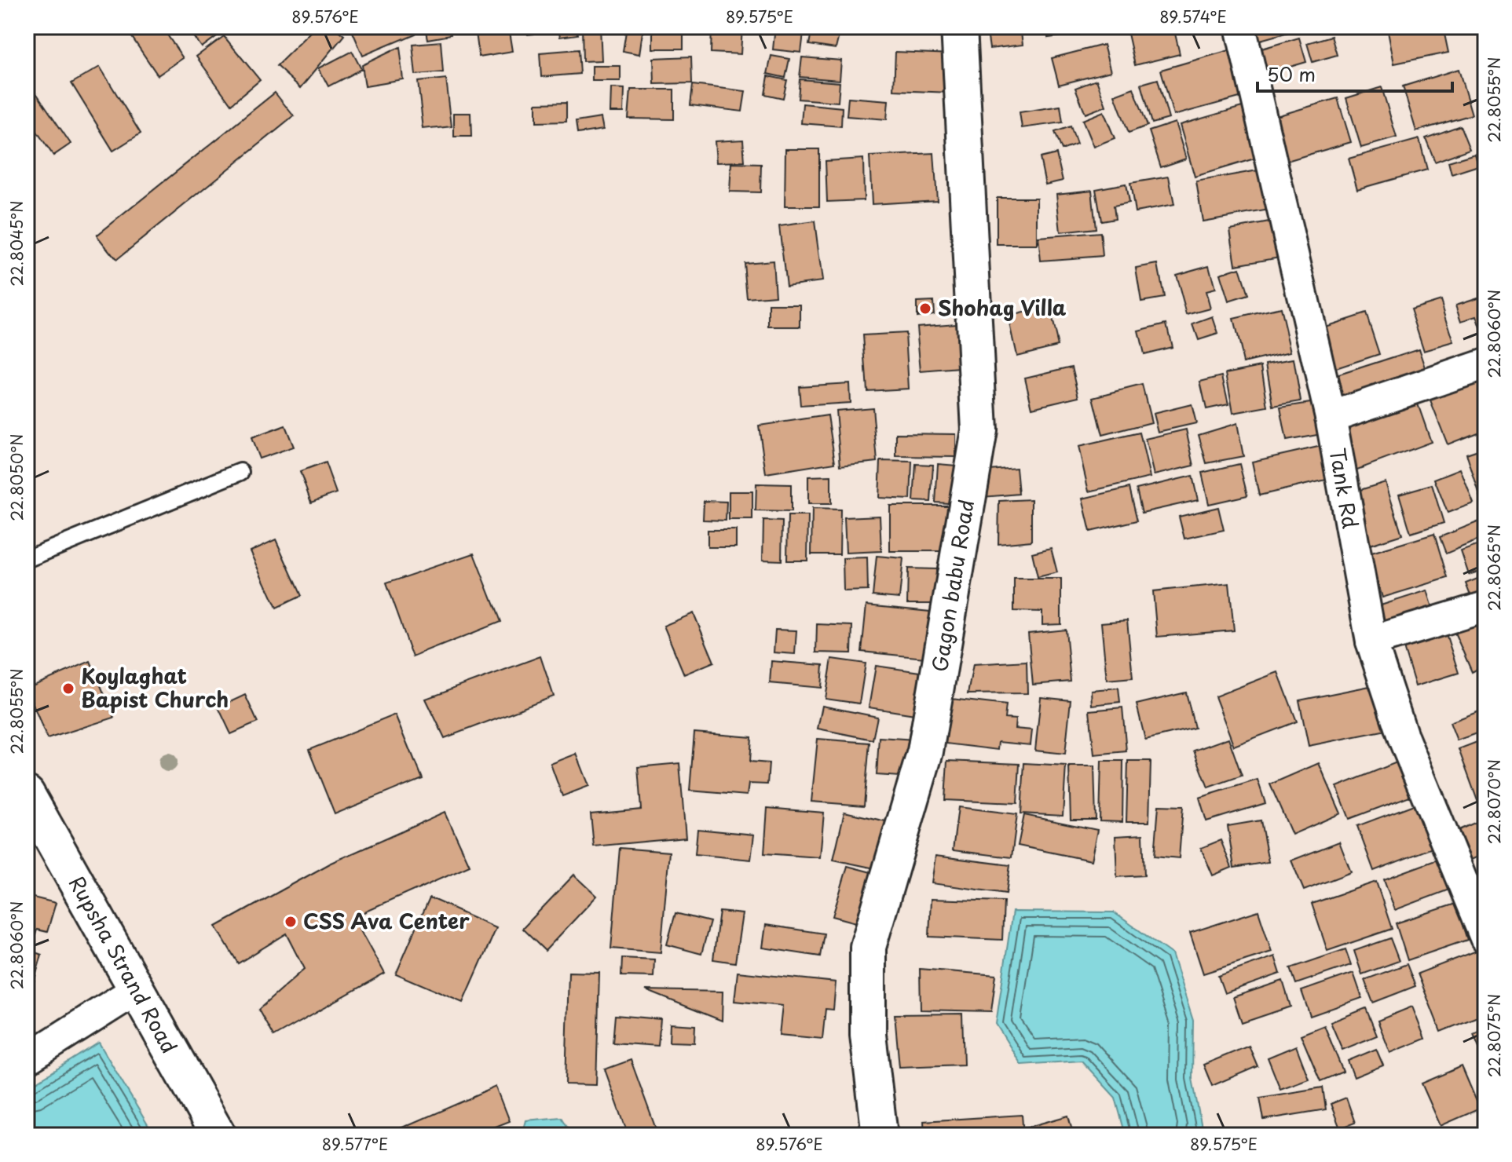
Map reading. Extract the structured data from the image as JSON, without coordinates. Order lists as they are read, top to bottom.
{
  "streets": {
    "street": ["Tank Rd", "Gagon babu Road", "Rupsha Strand Road"]
  },
  "places": ["Shohag Villa", "Koylaghat Bapist Church", "CSS Ava Center"],
  "scale_bar": "50 m",
  "coordinates": [
    "89.576°E",
    "89.575°E",
    "89.574°E",
    "22.8055°N",
    "22.8045°N",
    "22.8060°N",
    "22.8050°N",
    "22.8065°N",
    "22.8070°N",
    "22.8075°N",
    "89.577°E"
  ]
}
